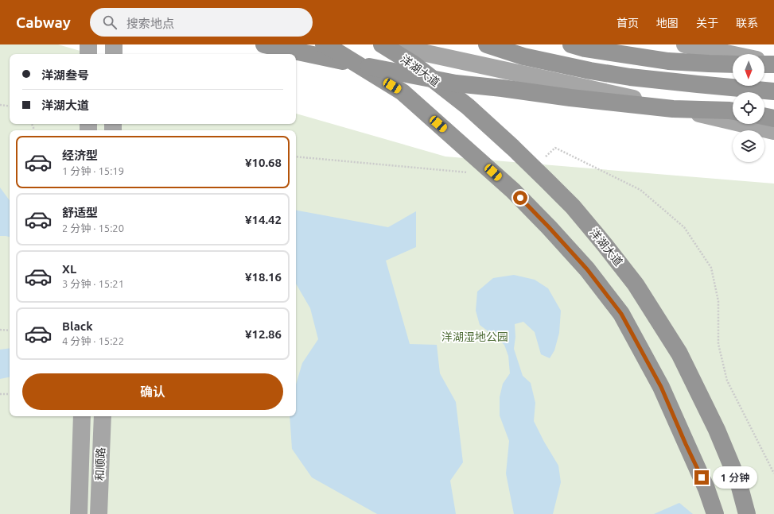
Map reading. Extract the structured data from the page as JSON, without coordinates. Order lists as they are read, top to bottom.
{
  "streets": {
    "highway": ["洋湖大道"],
    "main road": ["和顺路"]
  },
  "parks": ["洋湖湿地公园"],
  "north": "bottom",
  "page": {
    "header": "Cabway",
    "search": "搜索地点",
    "nav": [
      "首页",
      "地图",
      "关于",
      "联系"
    ],
    "banner": ["洋湖叁号", "洋湖大道"],
    "list": [
      {
        "name": "经济型",
        "note": "1 分钟 · 15:19",
        "value": "¥10.68"
      },
      {
        "name": "舒适型",
        "note": "2 分钟 · 15:20",
        "value": "¥14.42"
      },
      {
        "name": "XL",
        "note": "3 分钟 · 15:21",
        "value": "¥18.16"
      },
      {
        "name": "Black",
        "note": "4 分钟 · 15:22",
        "value": "¥12.86"
      }
    ],
    "buttons": "确认",
    "bubble": "1 分钟"
  }
}
